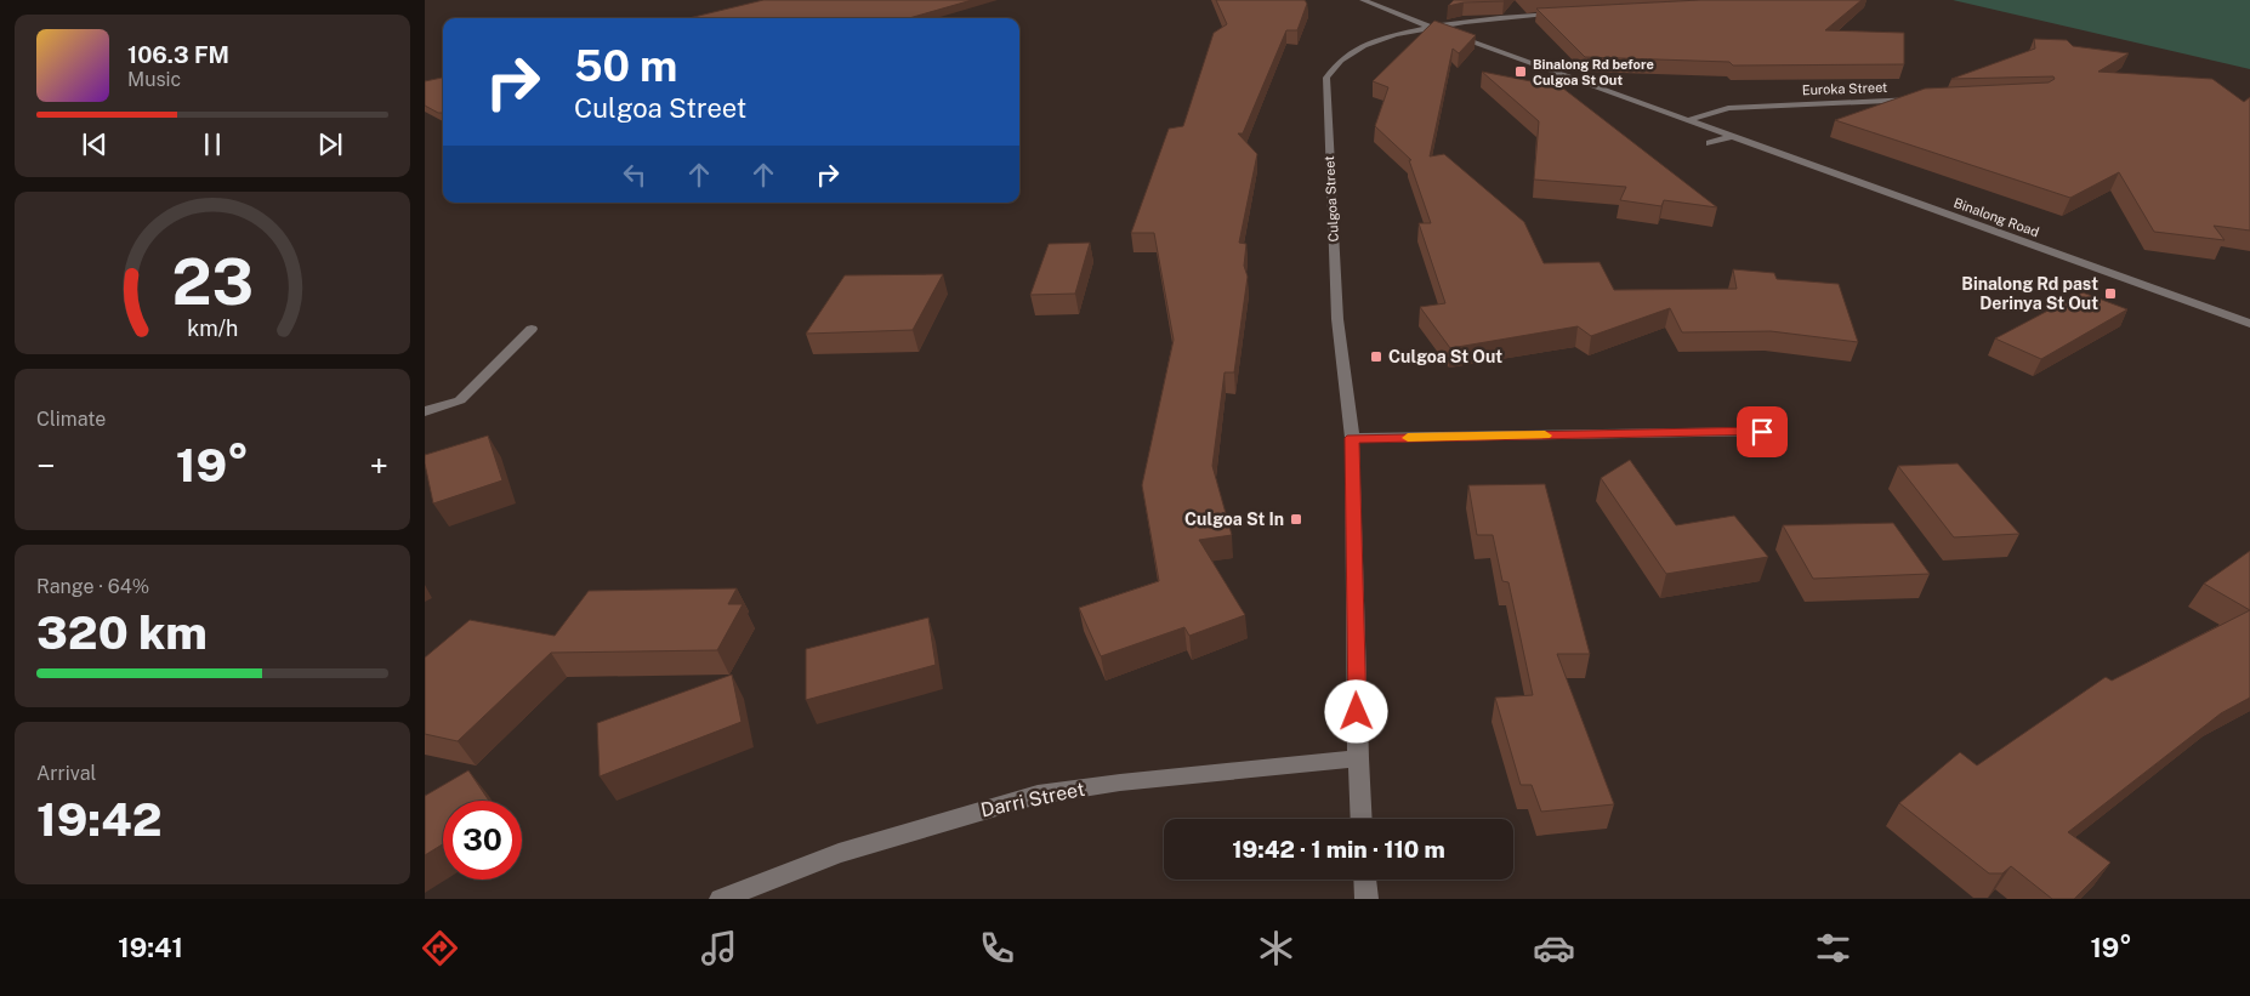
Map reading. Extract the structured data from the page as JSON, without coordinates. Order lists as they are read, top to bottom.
{
  "streets": {
    "street": [
      "Euroka Street",
      "Culgoa Street",
      "Binalong Road",
      "Darri Street"
    ]
  },
  "crossings": [
    ["Euroka Street", "Binalong Road"],
    ["Culgoa Street", "Binalong Road"],
    ["Culgoa Street", "Darri Street"]
  ],
  "places": {
    "transit": [
      "Binalong Rd before Culgoa St Out",
      "Binalong Rd past Derinya St Out",
      "Culgoa St Out",
      "Culgoa St In"
    ]
  },
  "page": {
    "turn": ["50 m", "Culgoa Street"],
    "song": ["106.3 FM", "Music"],
    "tile": [
      "Climate",
      ["Range · 64%", "320 km"],
      ["Arrival", "19:42"]
    ],
    "heat": ["−", "19°", "+"],
    "limit": "30",
    "trip": "19:42 · 1 min · 110 m",
    "tabs": ["19:41", "19°"],
    "gauge": ["23", "km/h"]
  }
}
